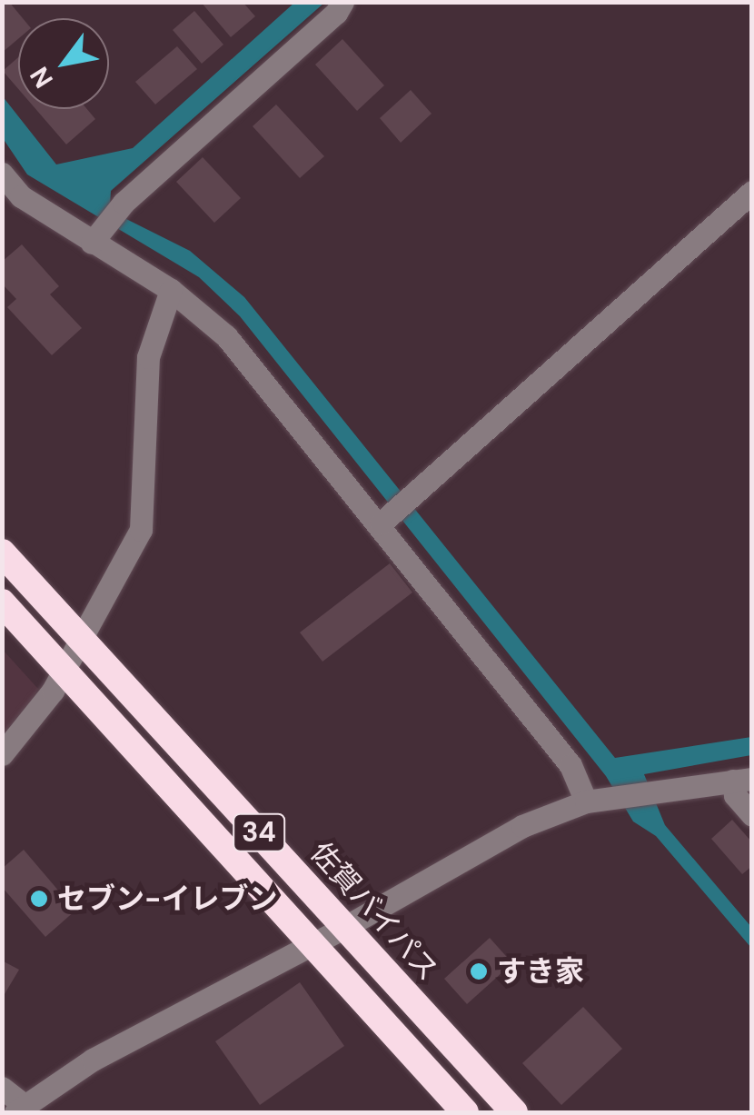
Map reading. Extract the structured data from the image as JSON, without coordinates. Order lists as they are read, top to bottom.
{
  "streets": {
    "highway": ["34", "佐賀バイパス"]
  },
  "places": ["セブン-イレブン", "すき家"],
  "north": "bottom left"
}
